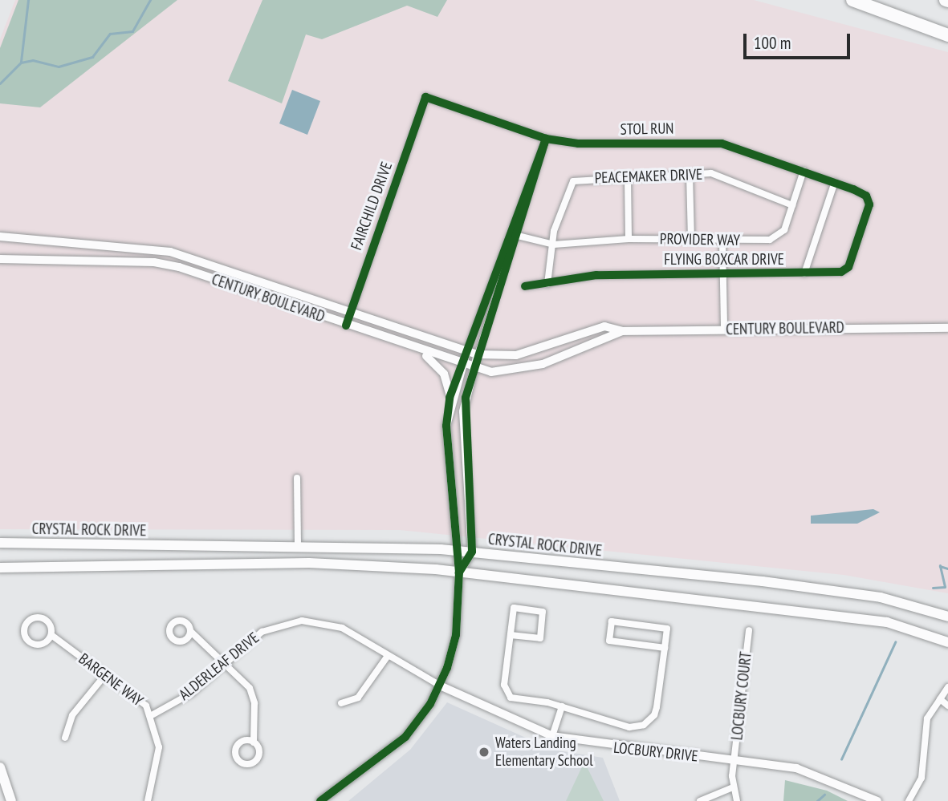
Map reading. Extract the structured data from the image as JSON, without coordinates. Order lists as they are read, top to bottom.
{
  "streets": {
    "main road": ["CRYSTAL ROCK DRIVE"],
    "street": [
      "STOL RUN",
      "PEACEMAKER DRIVE",
      "FAIRCHILD DRIVE",
      "PROVIDER WAY",
      "FLYING BOXCAR DRIVE",
      "CENTURY BOULEVARD",
      "ALDERLEAF DRIVE",
      "BARGENE WAY",
      "LOCBURY COURT",
      "LOCBURY DRIVE"
    ]
  },
  "crossings": [
    ["STOL RUN", "FAIRCHILD DRIVE"],
    ["STOL RUN", "PROVIDER WAY"],
    ["STOL RUN", "FLYING BOXCAR DRIVE"],
    ["PEACEMAKER DRIVE", "PROVIDER WAY"],
    ["PEACEMAKER DRIVE", "FLYING BOXCAR DRIVE"],
    ["FAIRCHILD DRIVE", "CENTURY BOULEVARD"],
    ["ALDERLEAF DRIVE", "BARGENE WAY"],
    ["ALDERLEAF DRIVE", "LOCBURY DRIVE"],
    ["LOCBURY COURT", "LOCBURY DRIVE"]
  ],
  "places": ["Waters Landing Elementary School"],
  "scale_bar": "100 m"
}
